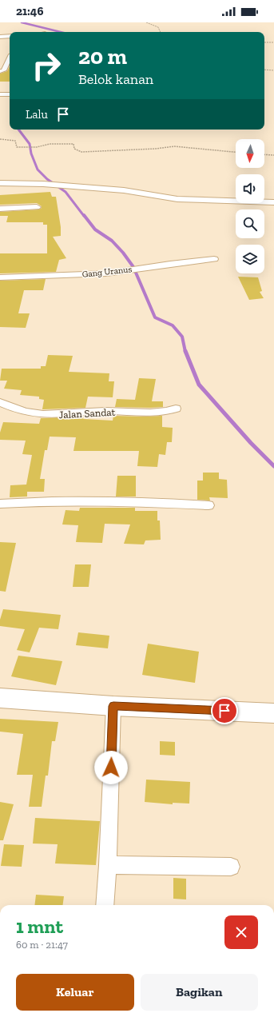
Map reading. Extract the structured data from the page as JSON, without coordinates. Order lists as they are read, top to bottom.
{
  "streets": {
    "street": ["Gang Uranus", "Jalan Sandat"]
  },
  "north": "bottom",
  "page": {
    "status": "21:46",
    "turn": ["20 m", "Belok kanan"],
    "then": "Lalu",
    "heading": ["1 mnt", "60 m · 21:47"],
    "buttons": ["Keluar", "Bagikan"]
  }
}
